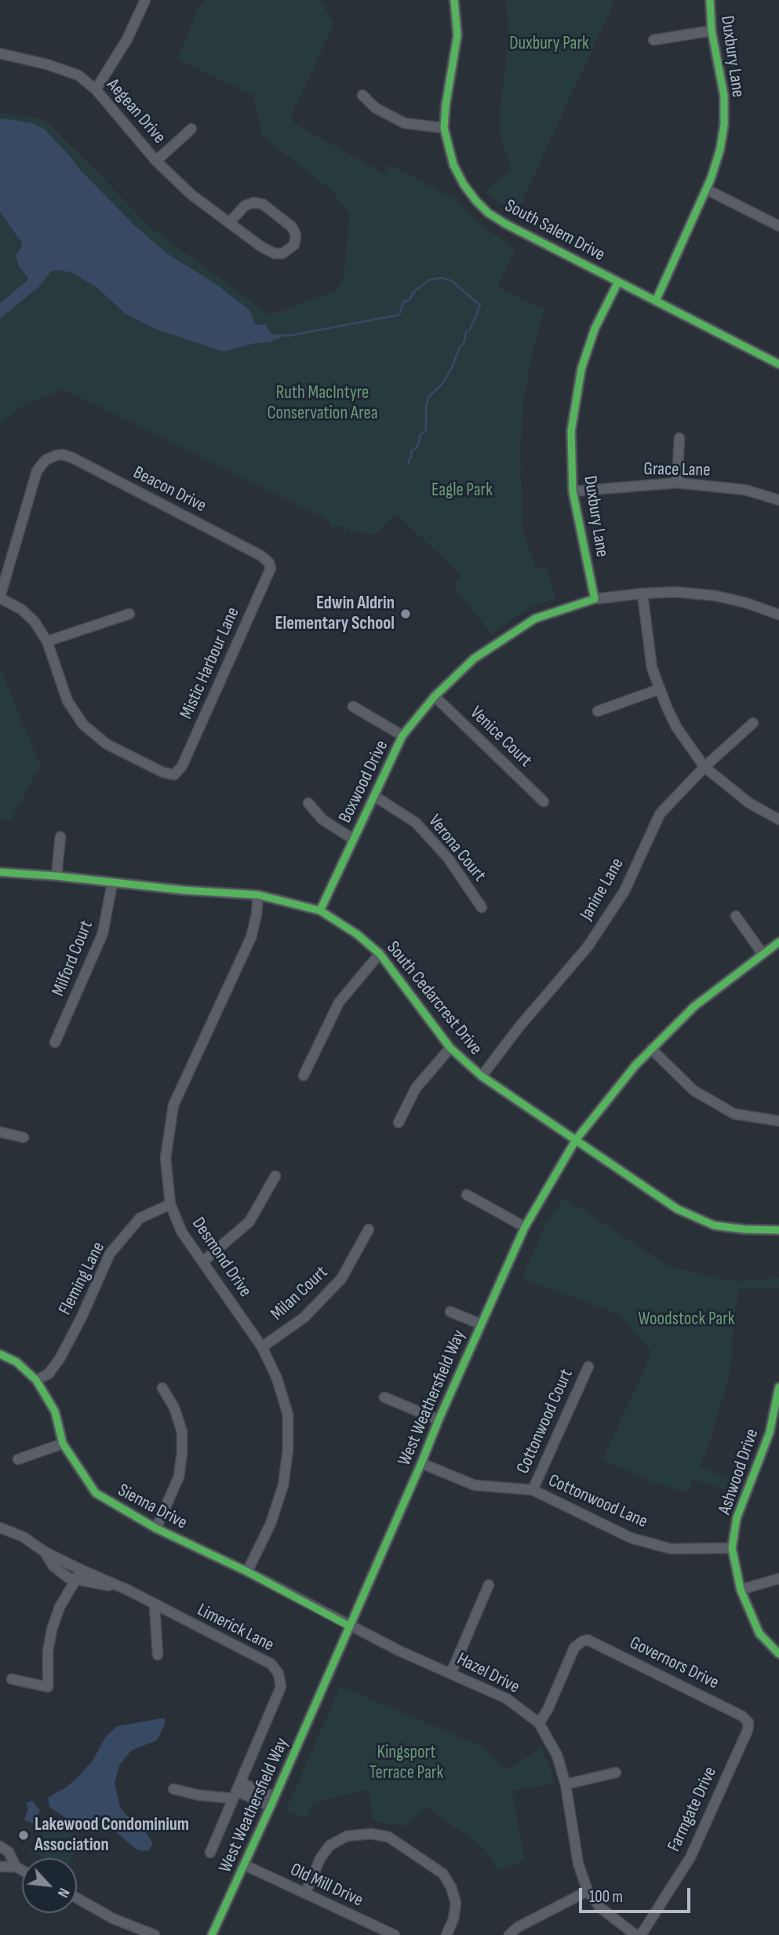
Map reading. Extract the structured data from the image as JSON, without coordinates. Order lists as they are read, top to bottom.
{
  "streets": {
    "street": [
      "Duxbury Lane",
      "Aegean Drive",
      "South Salem Drive",
      "Grace Lane",
      "Beacon Drive",
      "Mistic Harbour Lane",
      "Venice Court",
      "Boxwood Drive",
      "Verona Court",
      "Janine Lane",
      "Milford Court",
      "South Cedarcrest Drive",
      "Desmond Drive",
      "Fleming Lane",
      "Milan Court",
      "West Weathersfield Way",
      "Cottonwood Court",
      "Ashwood Drive",
      "Cottonwood Lane",
      "Sienna Drive",
      "Limerick Lane",
      "Governors Drive",
      "Hazel Drive",
      "Farmgate Drive",
      "Old Mill Drive"
    ]
  },
  "crossings": [
    ["Duxbury Lane", "South Salem Drive"],
    ["Duxbury Lane", "Grace Lane"],
    ["Duxbury Lane", "Boxwood Drive"],
    ["Beacon Drive", "Mistic Harbour Lane"],
    ["Venice Court", "Boxwood Drive"],
    ["Boxwood Drive", "Verona Court"],
    ["Boxwood Drive", "South Cedarcrest Drive"],
    ["Janine Lane", "South Cedarcrest Drive"],
    ["Milford Court", "South Cedarcrest Drive"],
    ["South Cedarcrest Drive", "Desmond Drive"],
    ["South Cedarcrest Drive", "West Weathersfield Way"],
    ["Desmond Drive", "Fleming Lane"],
    ["Desmond Drive", "Milan Court"],
    ["Desmond Drive", "Sienna Drive"],
    ["Fleming Lane", "Sienna Drive"],
    ["West Weathersfield Way", "Cottonwood Lane"],
    ["West Weathersfield Way", "Sienna Drive"],
    ["West Weathersfield Way", "Hazel Drive"],
    ["West Weathersfield Way", "Old Mill Drive"],
    ["Cottonwood Court", "Cottonwood Lane"],
    ["Ashwood Drive", "Cottonwood Lane"],
    ["Sienna Drive", "Hazel Drive"],
    ["Governors Drive", "Hazel Drive"],
    ["Governors Drive", "Farmgate Drive"]
  ],
  "parks": [
    "Duxbury Park",
    "Ruth MacIntyre Conservation Area",
    "Eagle Park",
    "Woodstock Park",
    "Kingsport Terrace Park"
  ],
  "places": ["Edwin Aldrin Elementary School", "Lakewood Condominium Association"],
  "scale_bar": "100 m",
  "north": "bottom right"
}
